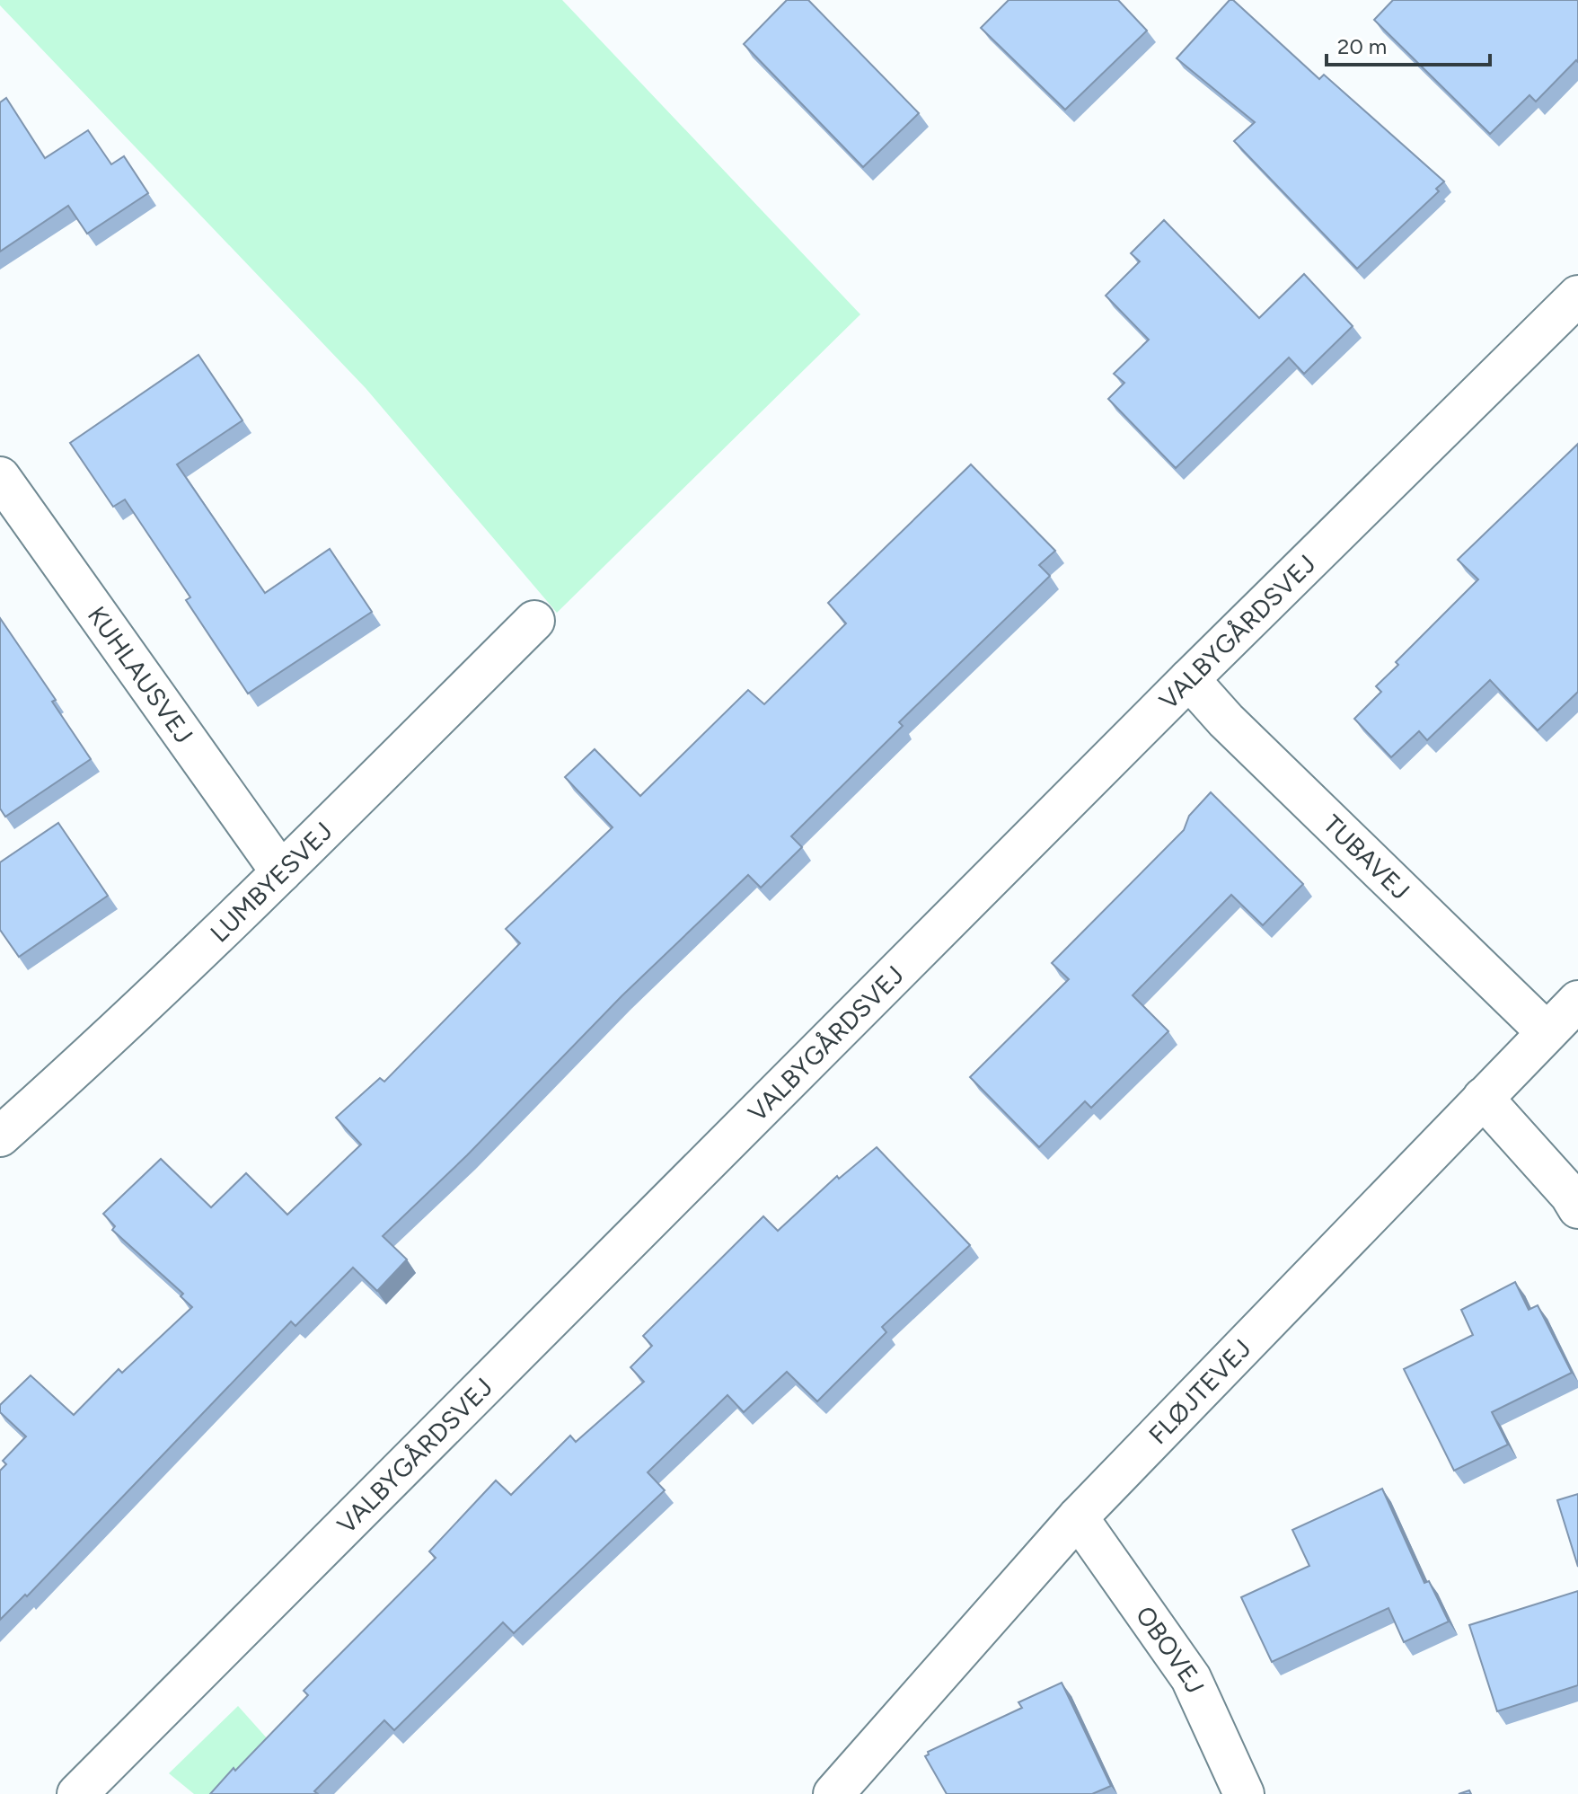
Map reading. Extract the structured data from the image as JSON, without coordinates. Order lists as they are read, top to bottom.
{
  "streets": {
    "street": [
      "VALBYGÅRDSVEJ",
      "KUHLAUSVEJ",
      "TUBAVEJ",
      "LUMBYESVEJ",
      "FLØJTEVEJ",
      "OBOVEJ"
    ]
  },
  "crossings": [
    ["VALBYGÅRDSVEJ", "TUBAVEJ"],
    ["KUHLAUSVEJ", "LUMBYESVEJ"],
    ["TUBAVEJ", "FLØJTEVEJ"],
    ["FLØJTEVEJ", "OBOVEJ"]
  ],
  "scale_bar": "20 m"
}
